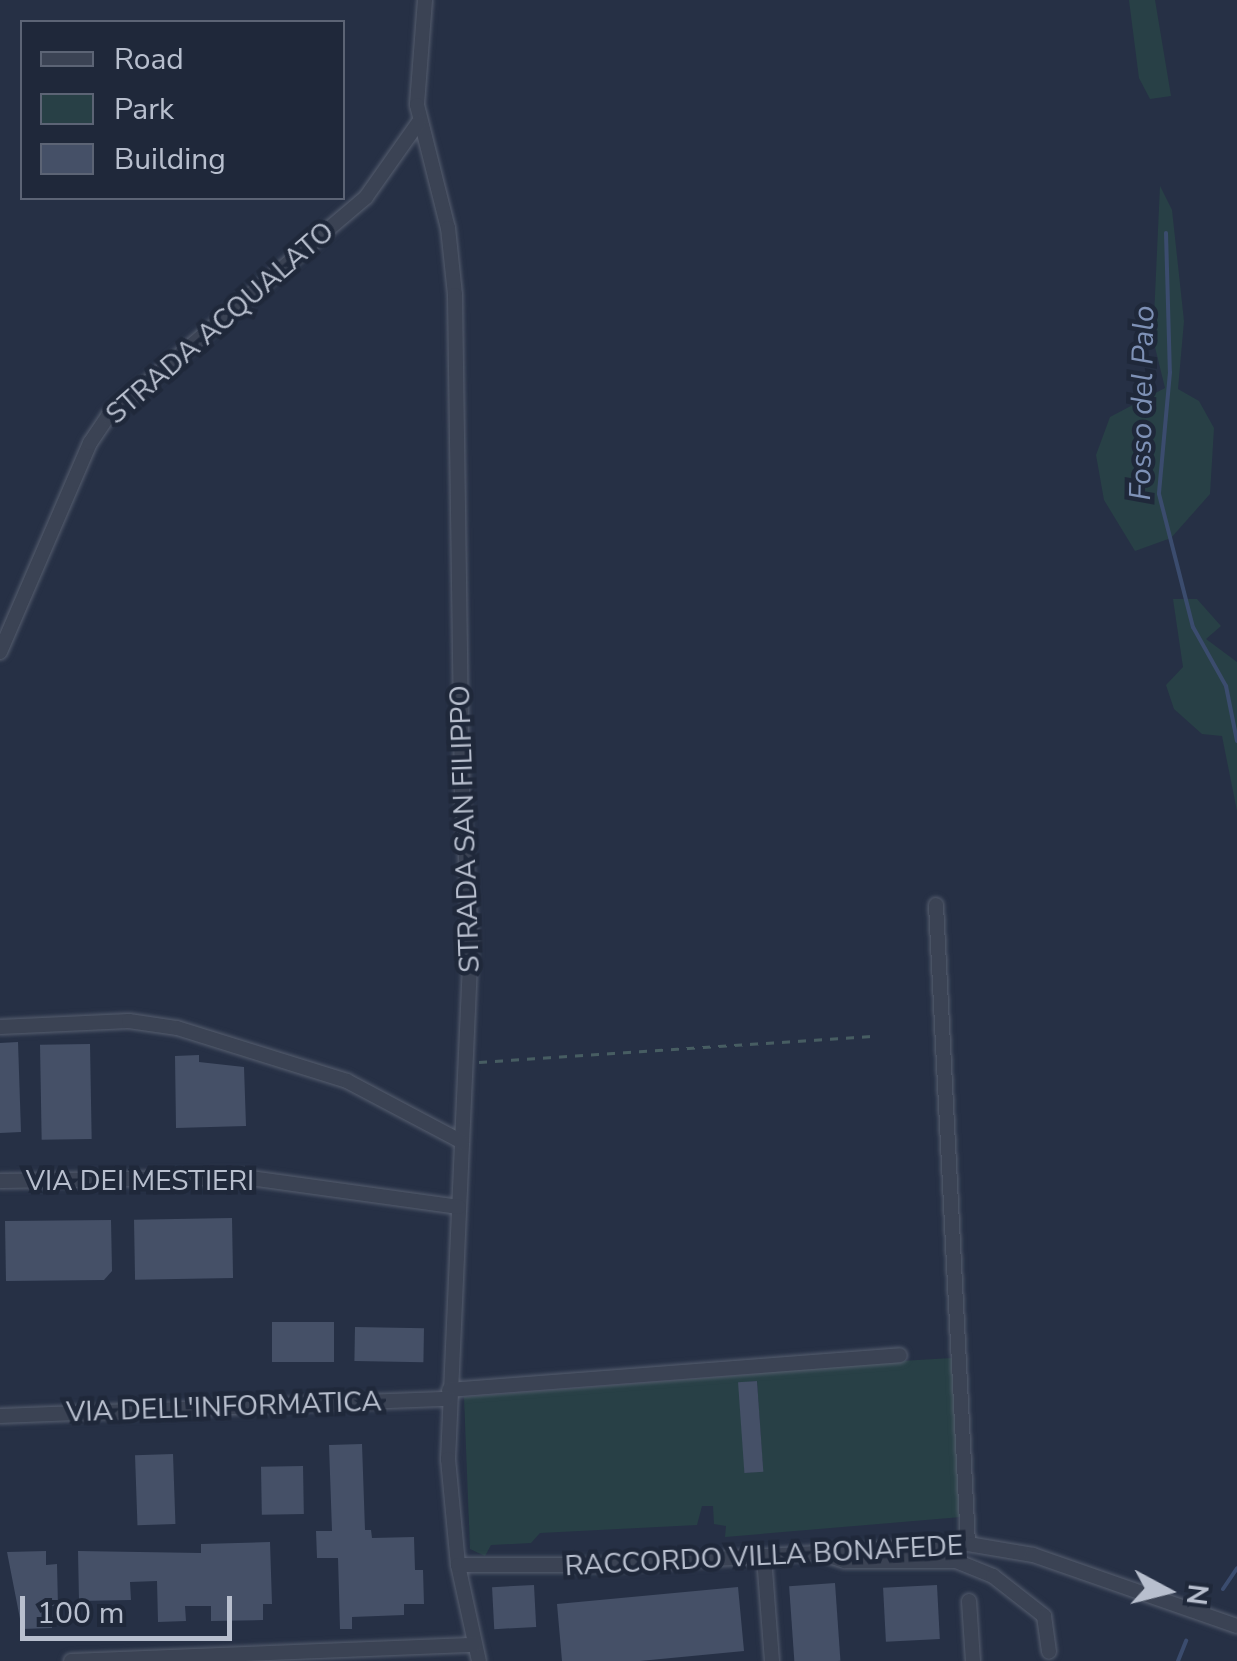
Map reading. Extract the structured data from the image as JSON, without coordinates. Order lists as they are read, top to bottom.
{
  "streets": {
    "street": [
      "STRADA ACQUALATO",
      "STRADA SAN FILIPPO",
      "VIA DEI MESTIERI",
      "VIA DELL'INFORMATICA",
      "RACCORDO VILLA BONAFEDE"
    ]
  },
  "crossings": [
    ["STRADA ACQUALATO", "STRADA SAN FILIPPO"],
    ["STRADA SAN FILIPPO", "VIA DEI MESTIERI"],
    ["STRADA SAN FILIPPO", "VIA DELL'INFORMATICA"],
    ["STRADA SAN FILIPPO", "RACCORDO VILLA BONAFEDE"]
  ],
  "water": ["Fosso del Palo"],
  "legend": ["Road", "Park", "Building"],
  "scale_bar": "100 m",
  "north": "right"
}
